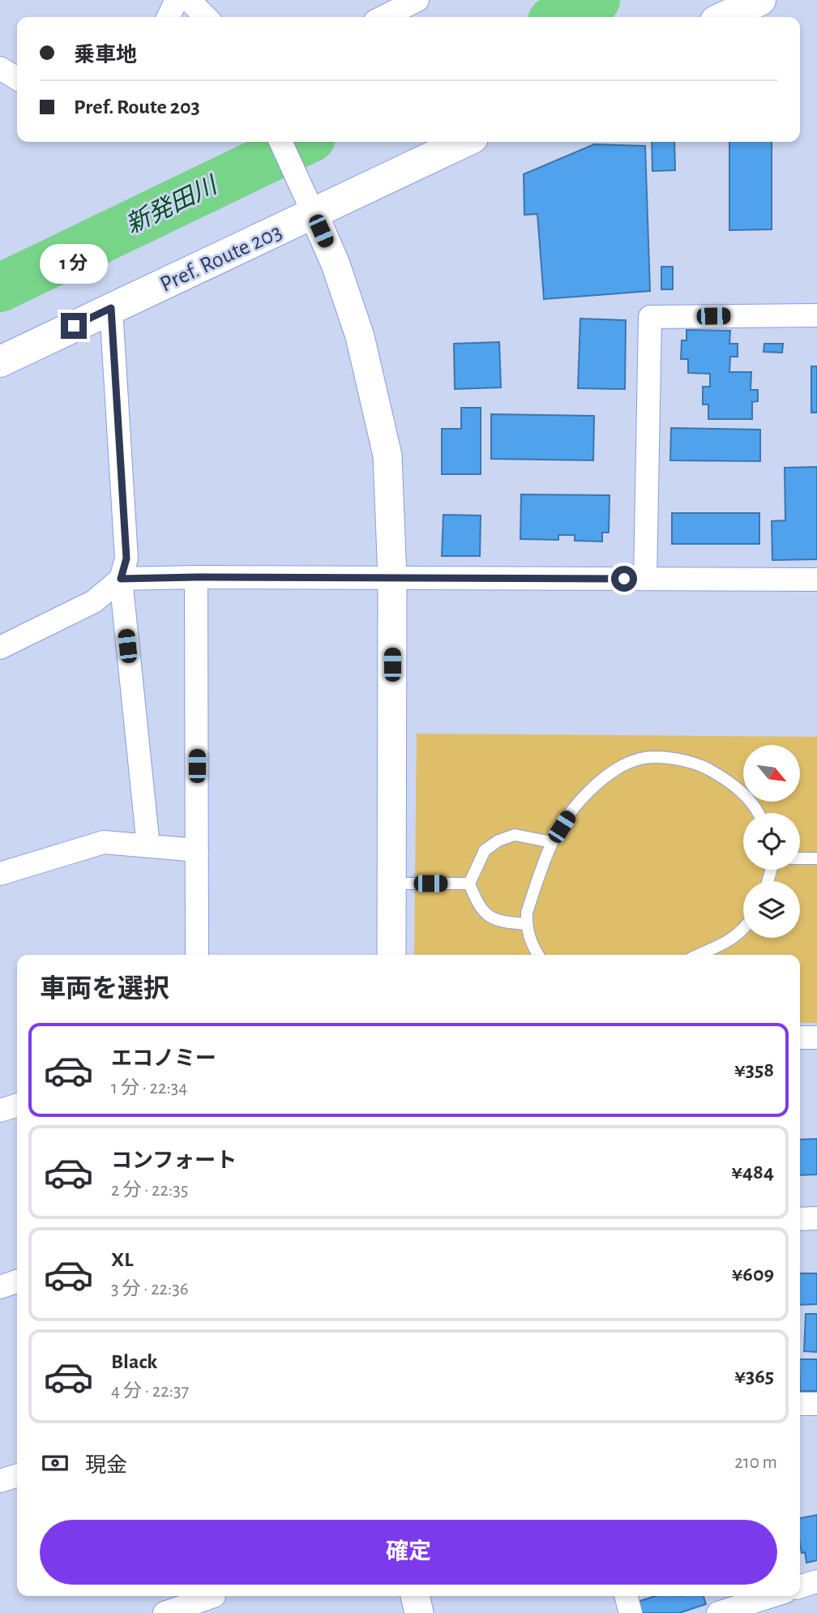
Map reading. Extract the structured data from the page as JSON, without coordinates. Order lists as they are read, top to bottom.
{
  "streets": {
    "main road": ["Pref. Route 203"]
  },
  "water": ["新発田川"],
  "north": "bottom right",
  "page": {
    "banner": ["乗車地", "Pref. Route 203"],
    "bubble": "1 分",
    "heading": "車両を選択",
    "list": [
      {
        "name": "エコノミー",
        "note": "1 分 · 22:34",
        "value": "¥358"
      },
      {
        "name": "コンフォート",
        "note": "2 分 · 22:35",
        "value": "¥484"
      },
      {
        "name": "XL",
        "note": "3 分 · 22:36",
        "value": "¥609"
      },
      {
        "name": "Black",
        "note": "4 分 · 22:37",
        "value": "¥365"
      }
    ],
    "pay": ["現金", "210 m"],
    "buttons": "確定"
  }
}
